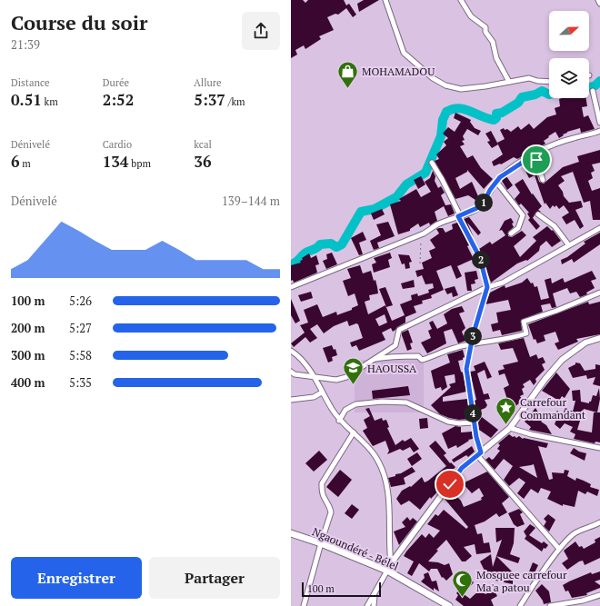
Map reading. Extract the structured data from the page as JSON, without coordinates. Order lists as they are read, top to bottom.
{
  "streets": {
    "main road": ["Ngaoundéré - Bélel"]
  },
  "places": {
    "shop": ["MOHAMADOU"],
    "school or university": ["HAOUSSA"],
    "place": ["Carrefour Commandant"],
    "mosque": ["Mosquee carrefour Ma'a patou"]
  },
  "scale_bar": "100 m",
  "north": "right",
  "page": {
    "heading": ["Course du soir", "21:39"],
    "stats": [
      ["Distance", "0.51 km"],
      ["Durée", "2:52"],
      ["Allure", "5:37 /km"],
      ["Dénivelé", "6 m"],
      ["Cardio", "134 bpm"],
      ["kcal", "36"]
    ],
    "chart": ["Dénivelé", "139–144 m"],
    "pins": [
      "1",
      "2",
      "3",
      "4"
    ],
    "list": [
      {
        "name": "100 m",
        "note": "5:26"
      },
      {
        "name": "200 m",
        "note": "5:27"
      },
      {
        "name": "300 m",
        "note": "5:58"
      },
      {
        "name": "400 m",
        "note": "5:35"
      }
    ],
    "buttons": ["Enregistrer", "Partager"],
    "scale": "100 m"
  }
}
